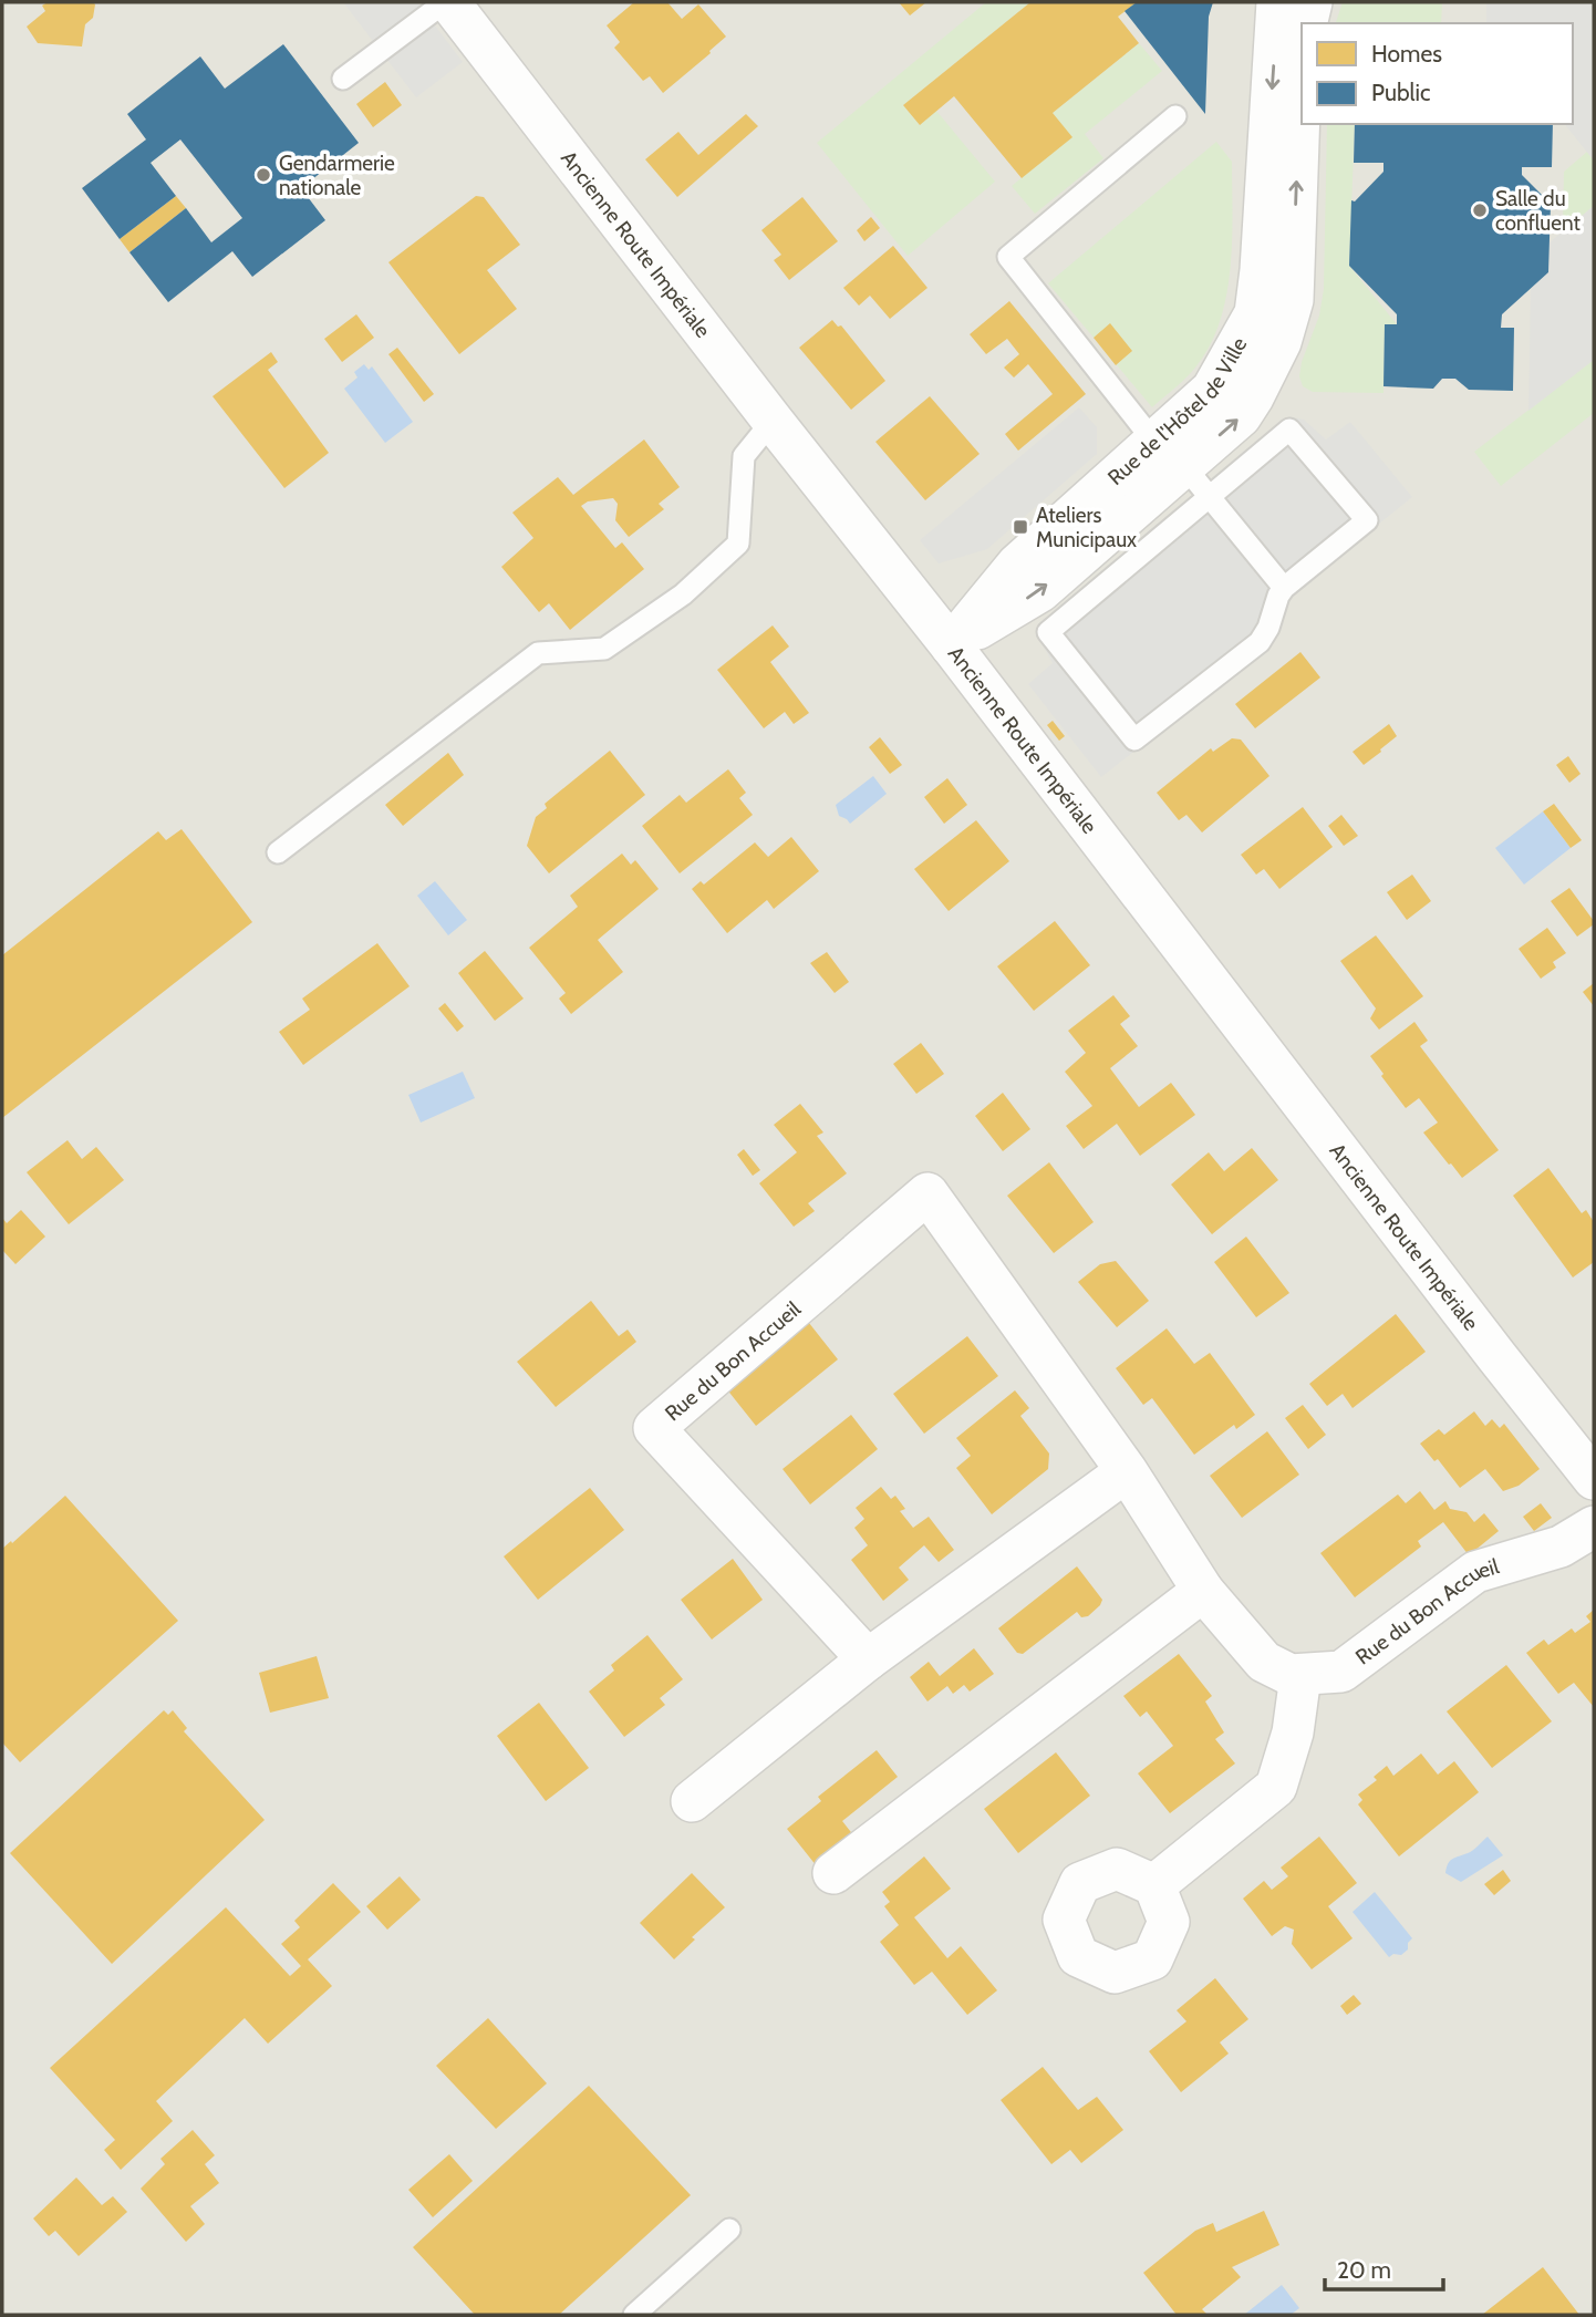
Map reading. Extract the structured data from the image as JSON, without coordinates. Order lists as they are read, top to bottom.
{
  "streets": {
    "street": ["Ancienne Route Impériale", "Rue de l'Hôtel de Ville", "Rue du Bon Accueil"]
  },
  "crossings": [
    ["Ancienne Route Impériale", "Rue de l'Hôtel de Ville"]
  ],
  "places": {
    "other": ["Gendarmerie nationale", "Salle du confluent"],
    "transit": ["Ateliers Municipaux"]
  },
  "legend": ["Homes", "Public"],
  "scale_bar": "20 m"
}
